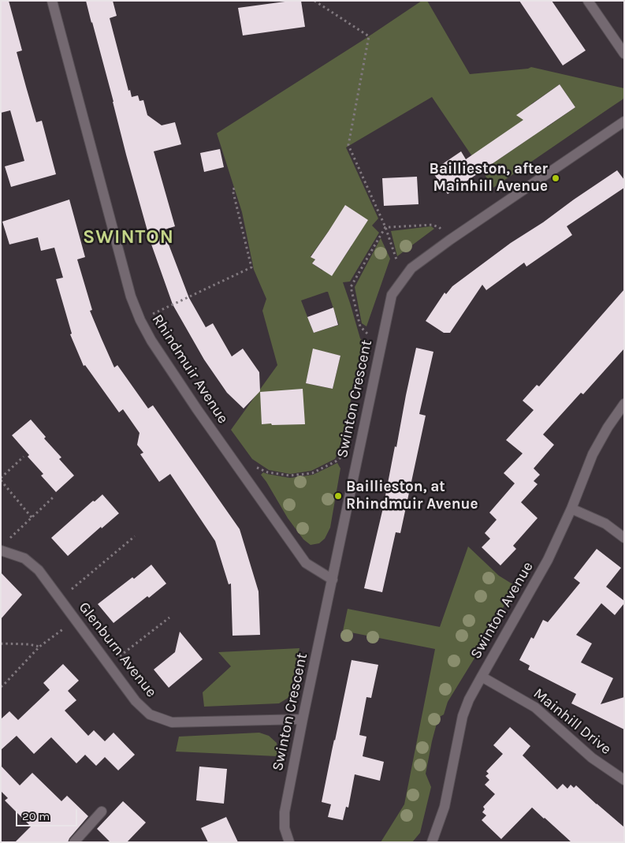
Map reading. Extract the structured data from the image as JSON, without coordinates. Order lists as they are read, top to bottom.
{
  "streets": {
    "street": [
      "Rhindmuir Avenue",
      "Swinton Crescent",
      "Swinton Avenue",
      "Glenburn Avenue",
      "Mainhill Drive"
    ]
  },
  "crossings": [
    ["Rhindmuir Avenue", "Swinton Crescent"],
    ["Swinton Crescent", "Glenburn Avenue"],
    ["Swinton Avenue", "Mainhill Drive"]
  ],
  "districts": ["SWINTON"],
  "places": ["Baillieston, after Mainhill Avenue", "Baillieston, at Rhindmuir Avenue"],
  "scale_bar": "20 m"
}
